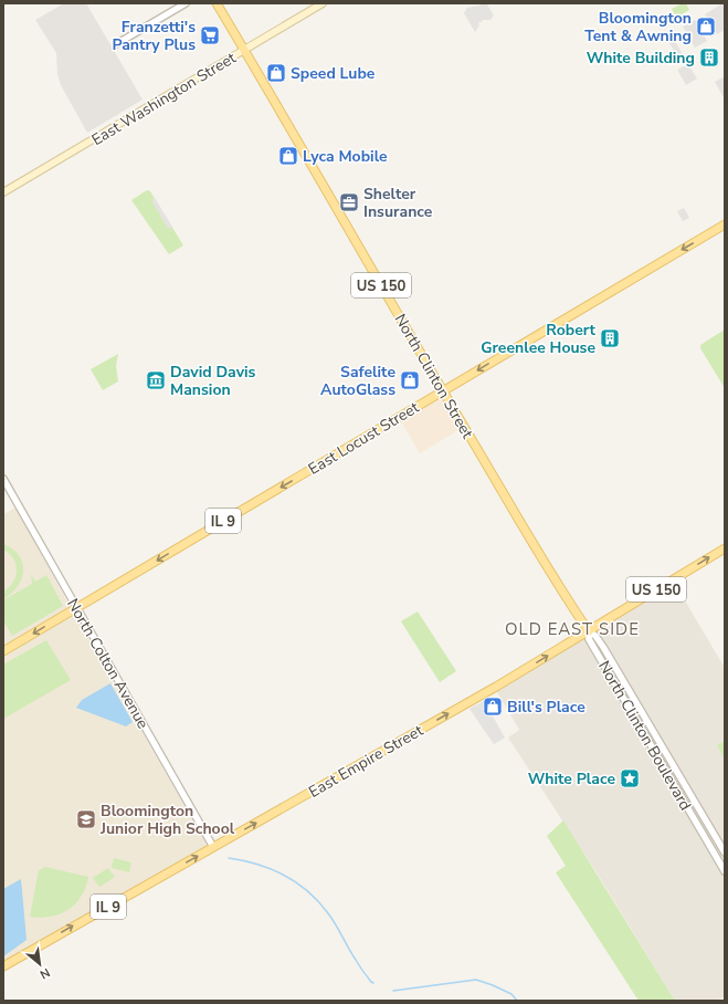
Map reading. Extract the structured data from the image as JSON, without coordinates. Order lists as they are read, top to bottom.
{
  "streets": {
    "main road": [
      "East Washington Street",
      "US 150",
      "North Clinton Street",
      "East Locust Street",
      "IL 9",
      "East Empire Street"
    ],
    "street": ["North Colton Avenue", "North Clinton Boulevard"]
  },
  "crossings": [
    ["East Washington Street", "North Clinton Street"],
    ["North Clinton Street", "East Locust Street"],
    ["North Clinton Street", "North Clinton Boulevard"],
    ["North Clinton Street", "East Empire Street"],
    ["East Locust Street", "North Colton Avenue"],
    ["North Colton Avenue", "East Empire Street"],
    ["North Clinton Boulevard", "East Empire Street"]
  ],
  "one_way": ["East Locust Street", "East Empire Street"],
  "districts": ["OLD EAST SIDE"],
  "places": {
    "shop": [
      "Bloomington Tent & Awning",
      "Speed Lube",
      "Lyca Mobile",
      "Safelite AutoGlass",
      "Bill's Place"
    ],
    "supermarket": ["Franzetti's Pantry Plus"],
    "building": ["White Building", "Robert Greenlee House"],
    "office": ["Shelter Insurance"],
    "museum": ["David Davis Mansion"],
    "place": ["White Place"],
    "school or university": ["Bloomington Junior High School"]
  },
  "north": "bottom right"
}
